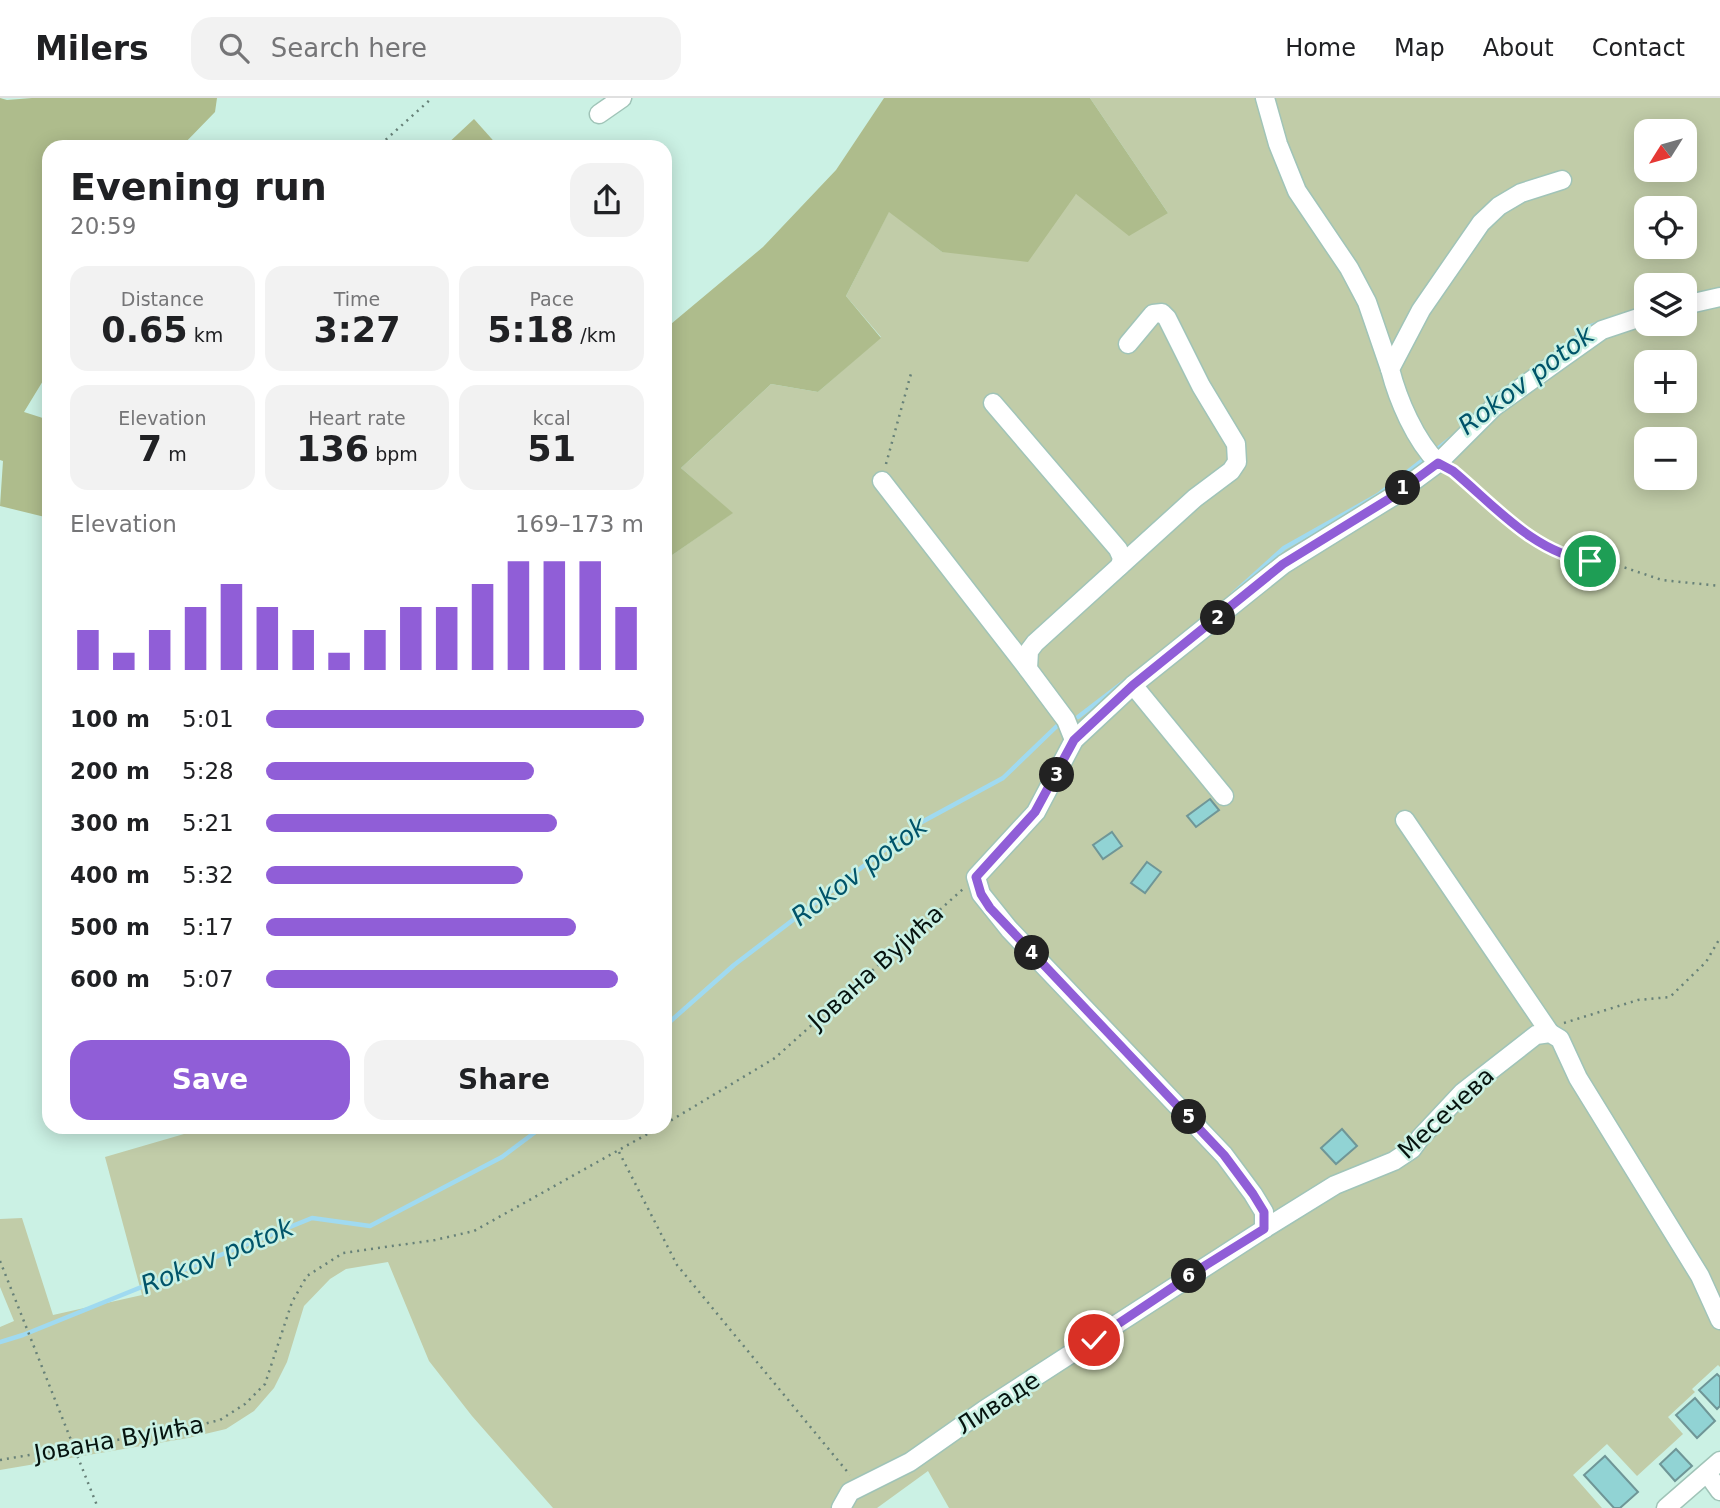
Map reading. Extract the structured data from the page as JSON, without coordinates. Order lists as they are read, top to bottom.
{
  "streets": {
    "street": ["Месечева", "Ливаде"],
    "path": ["Јована Вујића"]
  },
  "crossings": [
    ["Месечева", "Ливаде"]
  ],
  "water": ["Rokov potok"],
  "north": "bottom left",
  "page": {
    "header": "Milers",
    "search": "Search here",
    "nav": [
      "Home",
      "Map",
      "About",
      "Contact"
    ],
    "map_buttons": ["+", "−"],
    "heading": ["Evening run", "20:59"],
    "stats": [
      ["Distance", "0.65 km"],
      ["Time", "3:27"],
      ["Pace", "5:18 /km"],
      ["Elevation", "7 m"],
      ["Heart rate", "136 bpm"],
      ["kcal", "51"]
    ],
    "pins": [
      "1",
      "2",
      "3",
      "4",
      "5",
      "6"
    ],
    "chart": ["Elevation", "169–173 m"],
    "list": [
      {
        "name": "100 m",
        "note": "5:01"
      },
      {
        "name": "200 m",
        "note": "5:28"
      },
      {
        "name": "300 m",
        "note": "5:21"
      },
      {
        "name": "400 m",
        "note": "5:32"
      },
      {
        "name": "500 m",
        "note": "5:17"
      },
      {
        "name": "600 m",
        "note": "5:07"
      }
    ],
    "buttons": ["Save", "Share"]
  }
}
